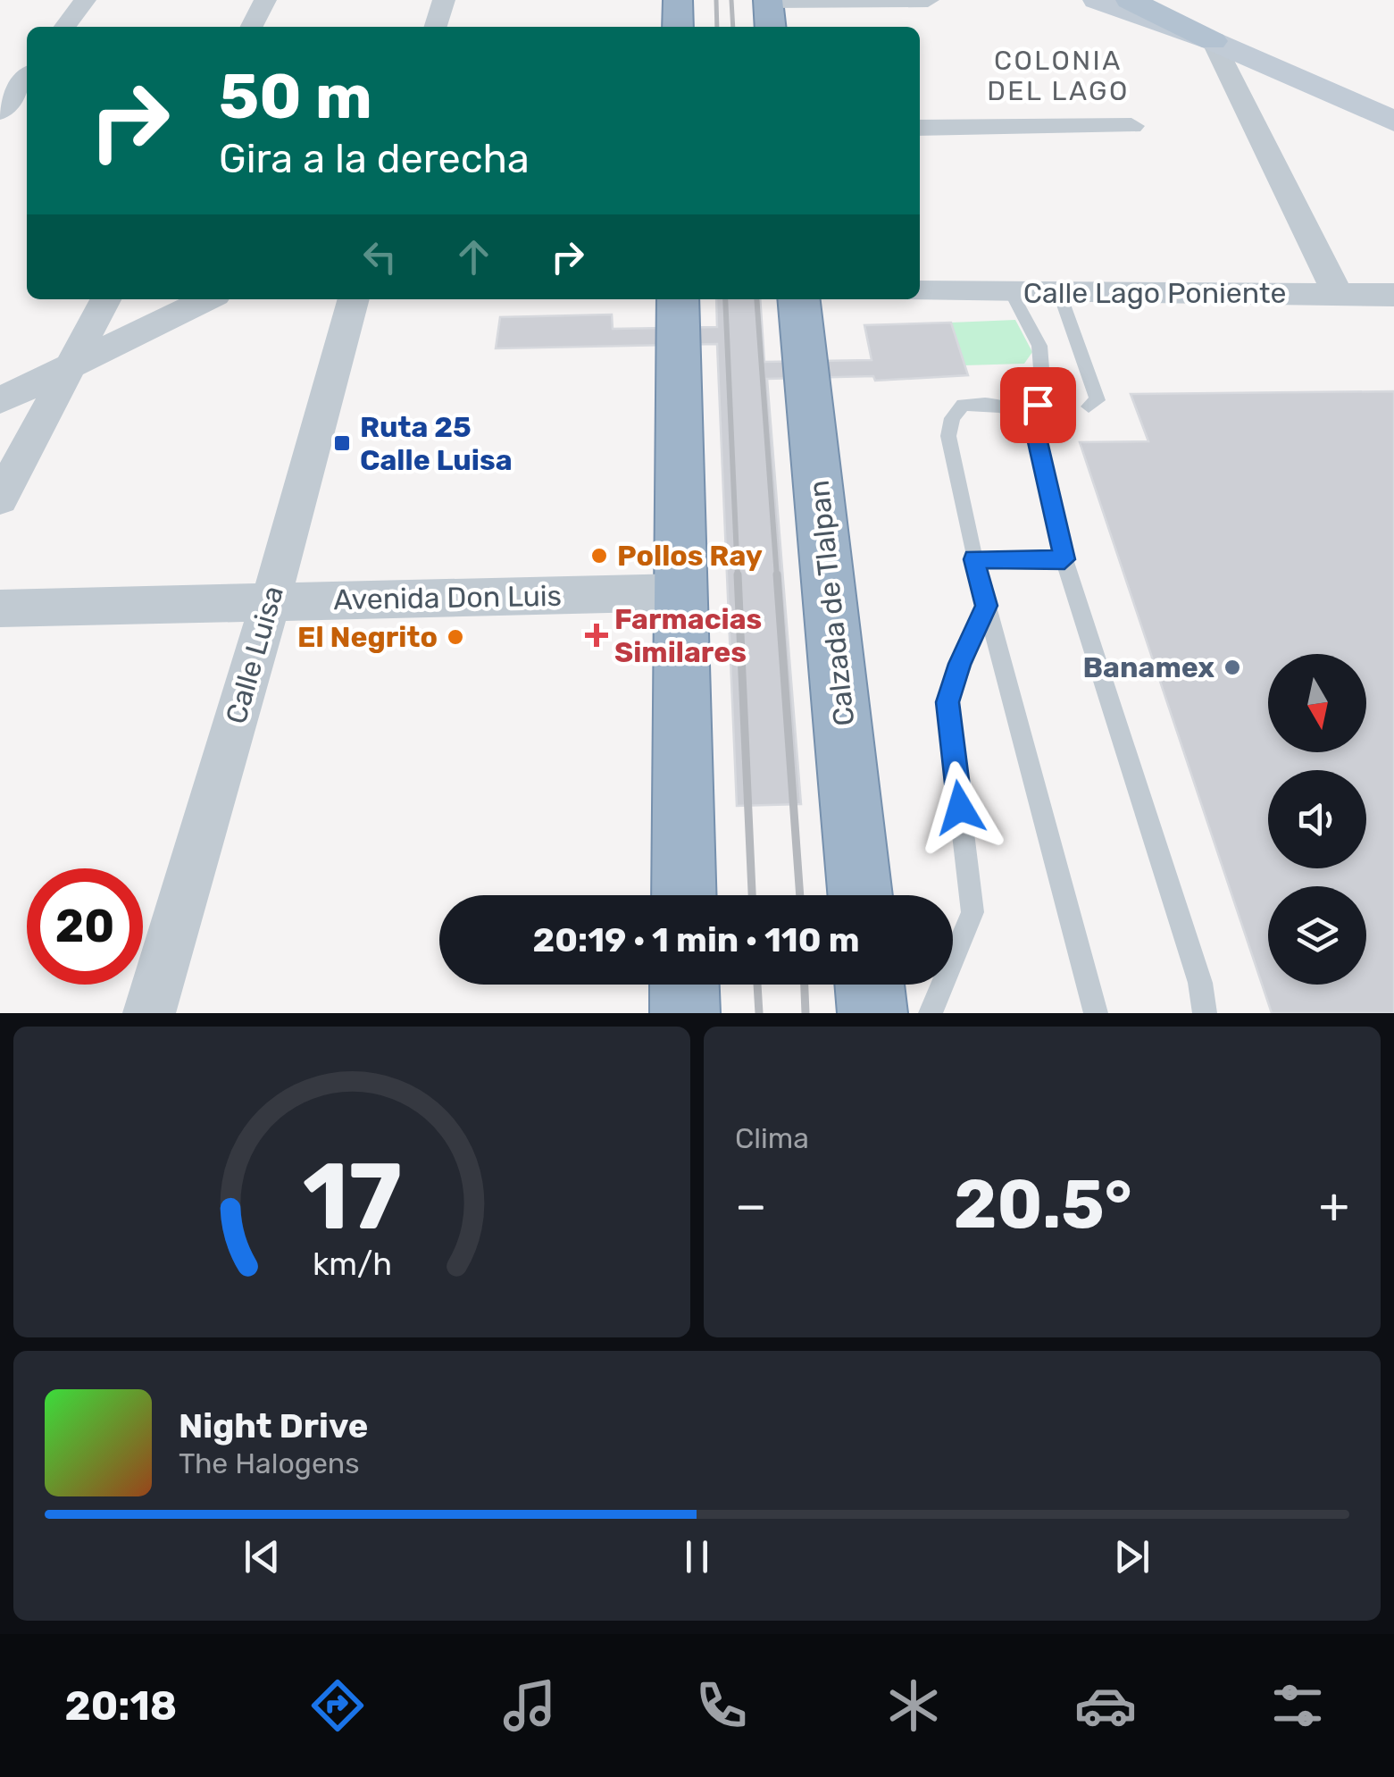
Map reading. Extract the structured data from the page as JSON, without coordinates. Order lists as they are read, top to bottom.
{
  "streets": {
    "highway": ["Calzada de Tlalpan"],
    "street": ["Calle Lago Poniente", "Avenida Don Luis", "Calle Luisa"]
  },
  "crossings": [
    ["Avenida Don Luis", "Calle Luisa"]
  ],
  "districts": ["COLONIA DEL LAGO"],
  "places": {
    "transit": ["Ruta 25 Calle Luisa"],
    "other": ["Pollos Ray", "El Negrito", "Banamex"],
    "health": ["Farmacias Similares"]
  },
  "north": "bottom",
  "page": {
    "turn": ["50 m", "Gira a la derecha"],
    "limit": "20",
    "trip": "20:19 · 1 min · 110 m",
    "tile": "Clima",
    "heat": ["−", "20.5°", "+"],
    "song": ["Night Drive", "The Halogens"],
    "tabs": "20:18",
    "gauge": ["17", "km/h"]
  }
}
